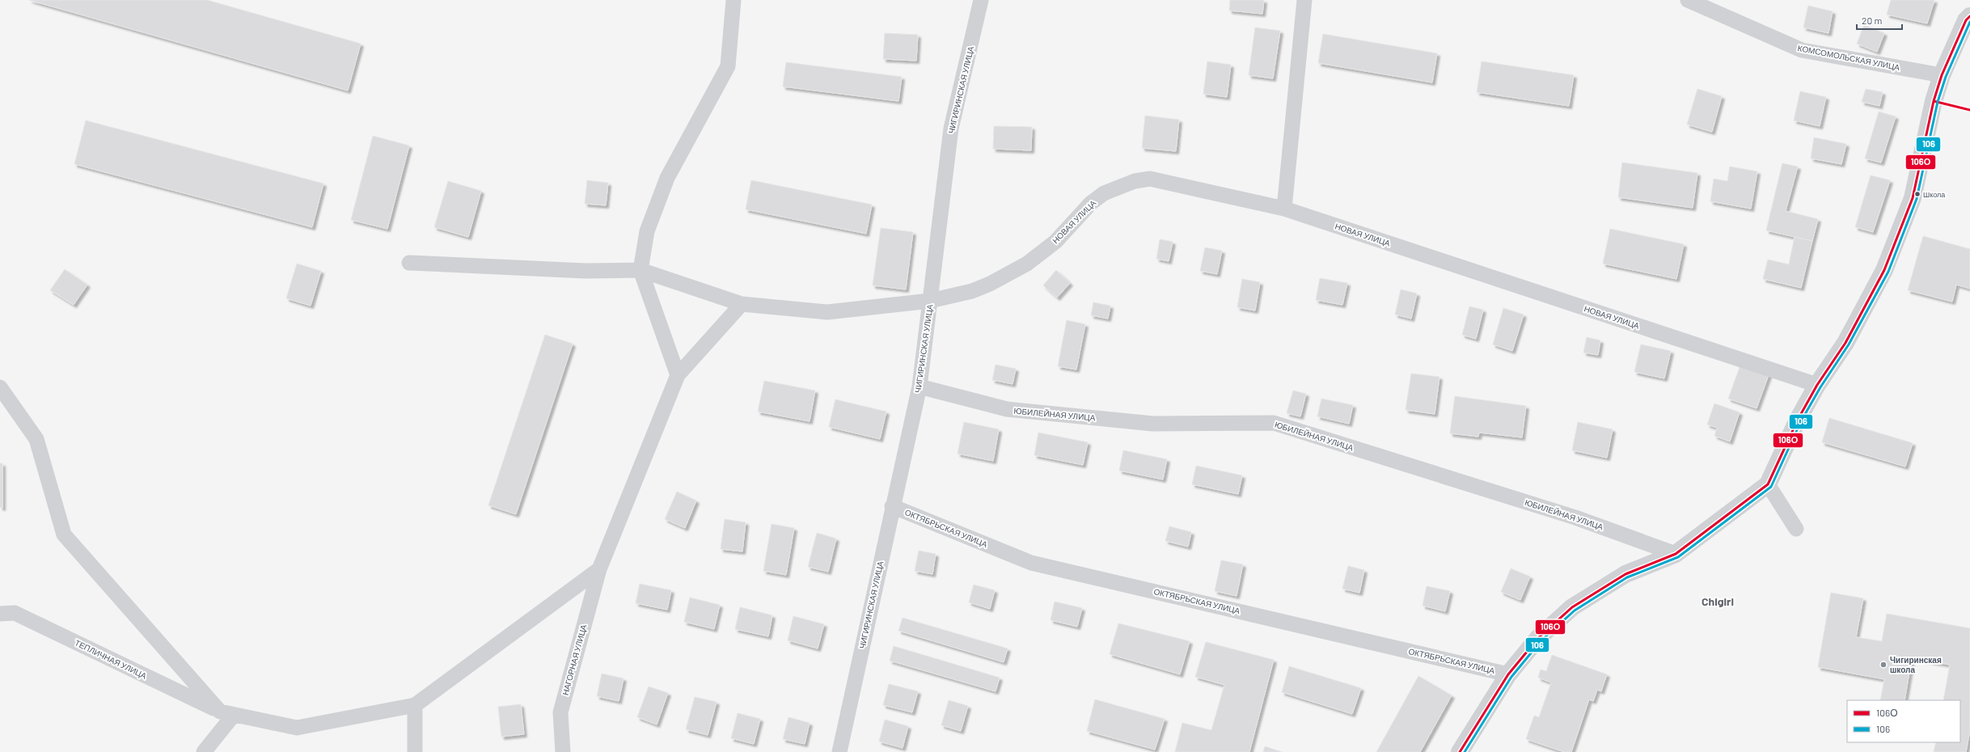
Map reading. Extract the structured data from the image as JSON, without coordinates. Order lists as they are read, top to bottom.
{
  "streets": {
    "street": [
      "КОМСОМОЛЬСКАЯ УЛИЦА",
      "ЧИГИРИНСКАЯ УЛИЦА",
      "НОВАЯ УЛИЦА",
      "ЮБИЛЕЙНАЯ УЛИЦА",
      "ОКТЯБРЬСКАЯ УЛИЦА",
      "ТЕПЛИЧНАЯ УЛИЦА",
      "НАГОРНАЯ УЛИЦА"
    ]
  },
  "crossings": [
    ["ЧИГИРИНСКАЯ УЛИЦА", "НОВАЯ УЛИЦА"],
    ["ЧИГИРИНСКАЯ УЛИЦА", "ЮБИЛЕЙНАЯ УЛИЦА"],
    ["ЧИГИРИНСКАЯ УЛИЦА", "ОКТЯБРЬСКАЯ УЛИЦА"]
  ],
  "districts": ["Chigiri"],
  "places": ["Школа", "Чигиринская школа"],
  "lines": ["transit line 106О", "transit line 106"],
  "legend": ["106О", "106"],
  "scale_bar": "20 m"
}
